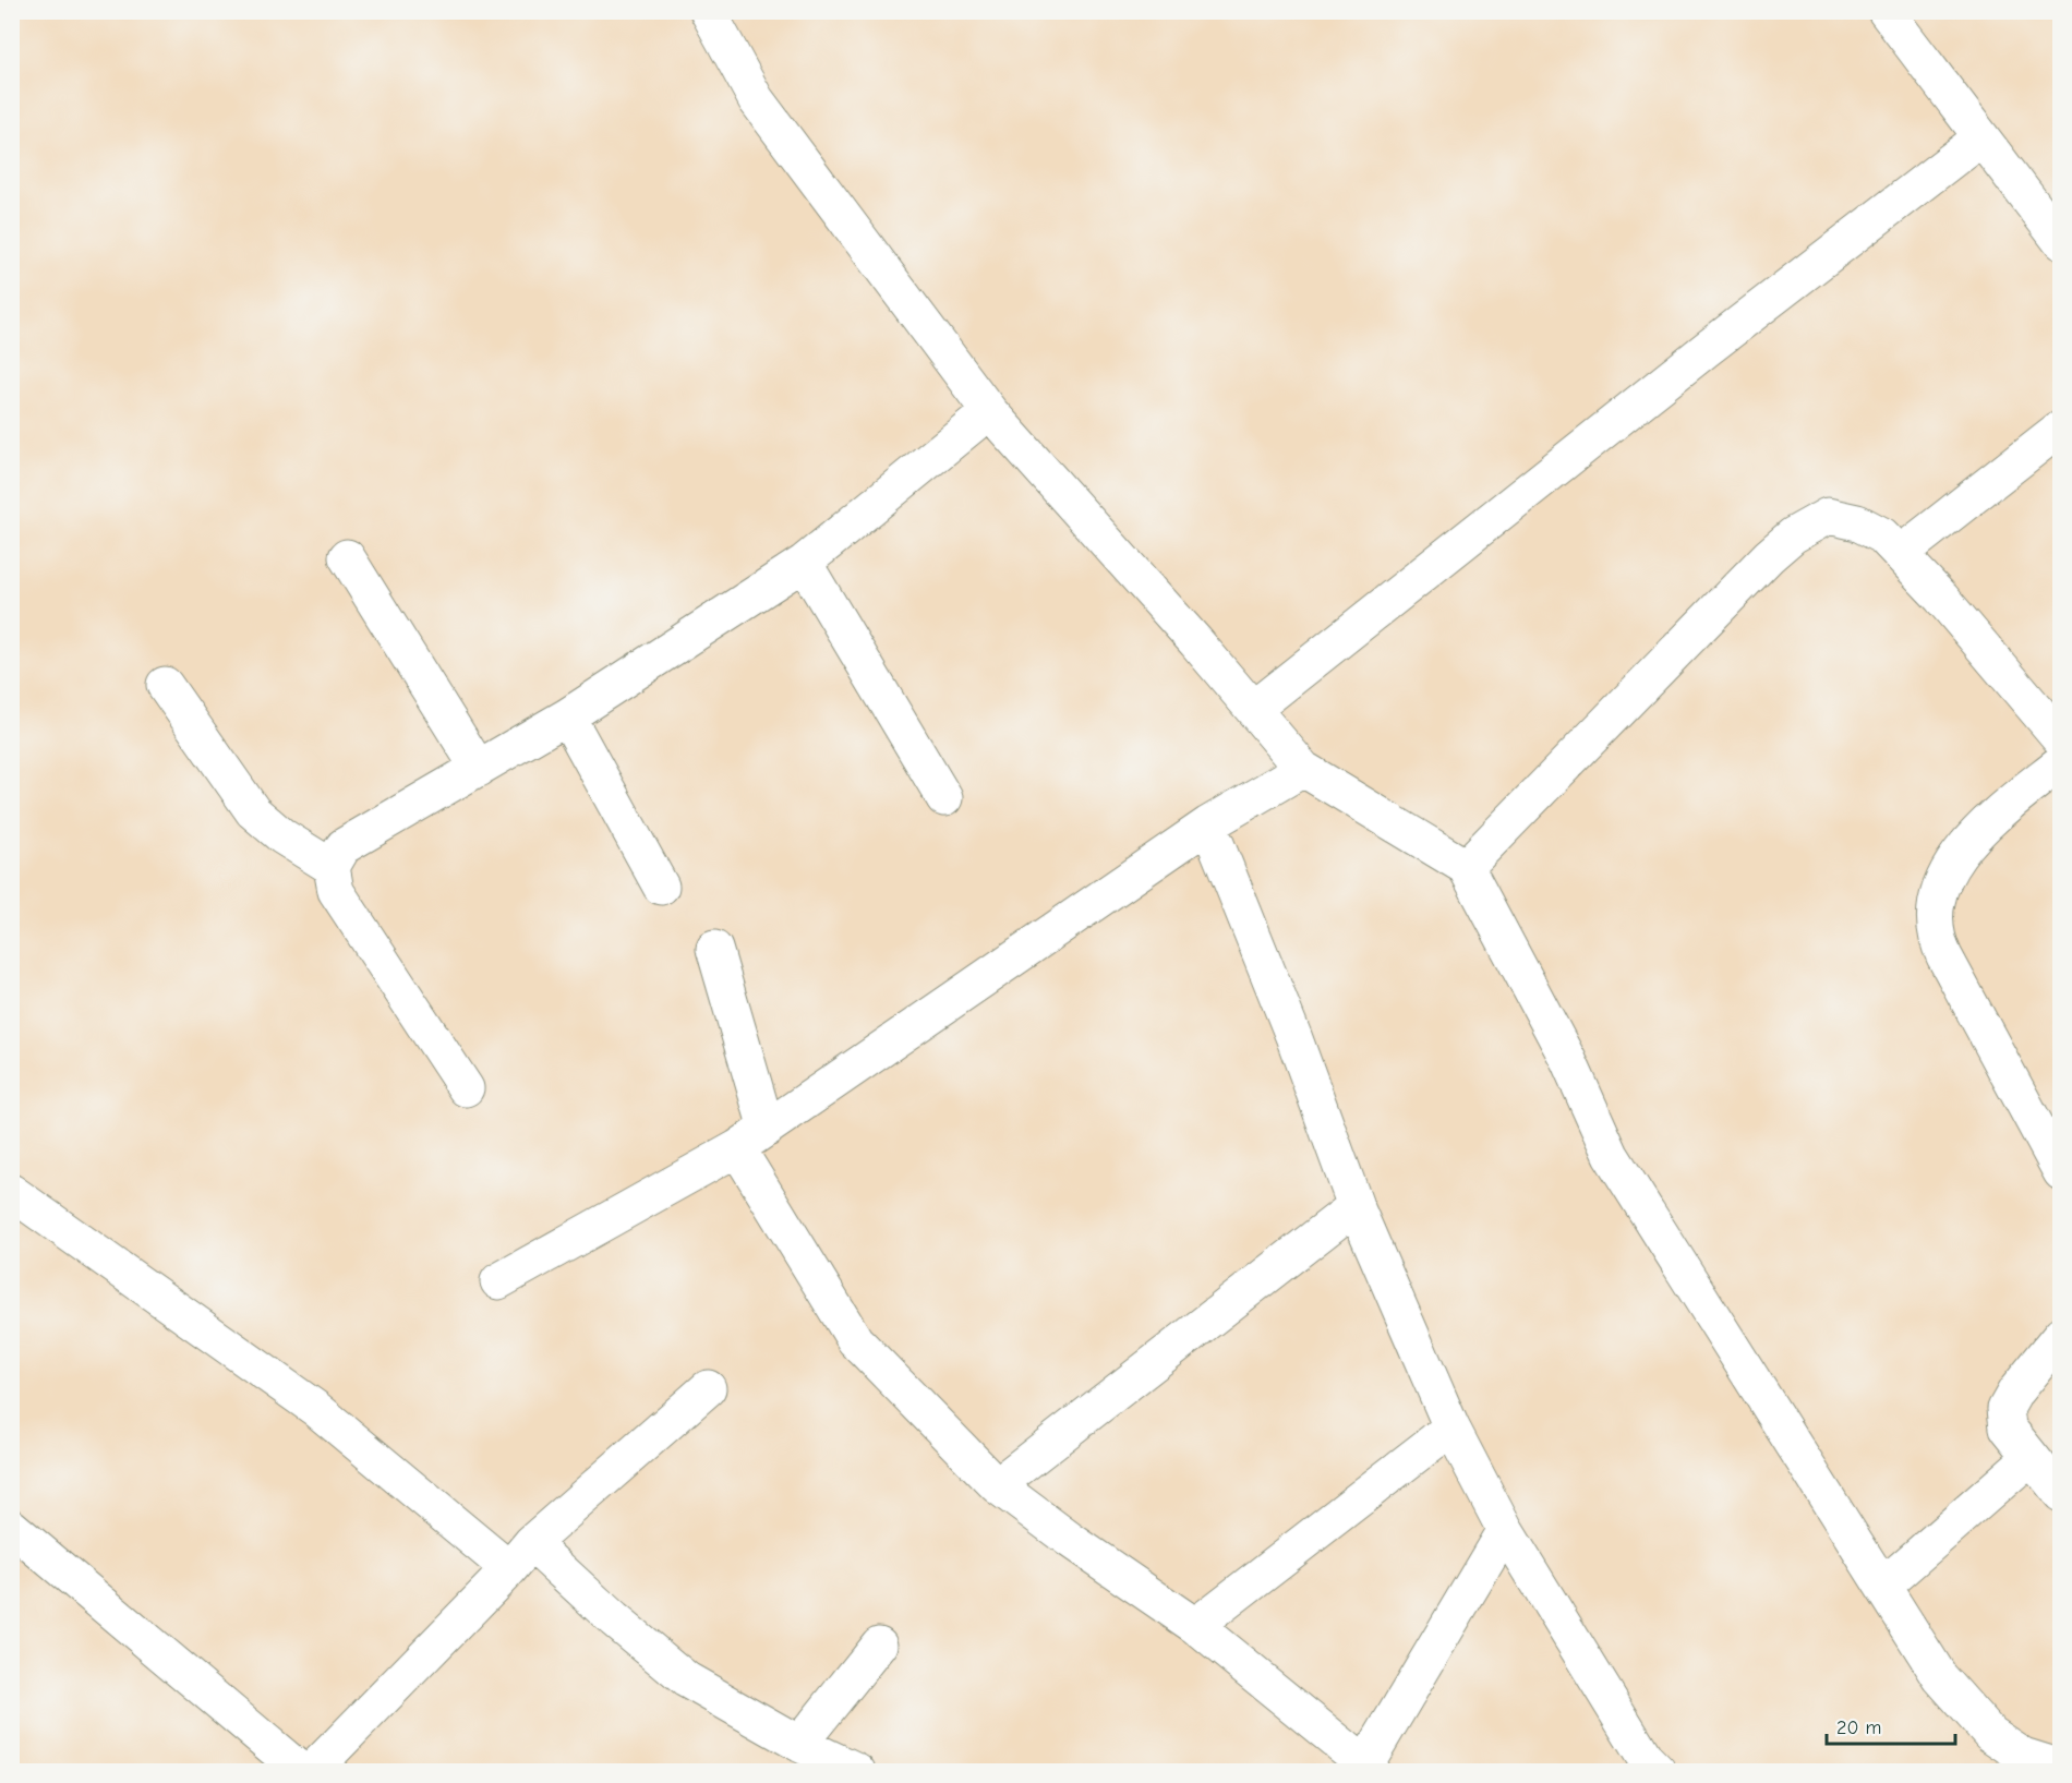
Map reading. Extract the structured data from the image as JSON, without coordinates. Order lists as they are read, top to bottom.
{
  "scale_bar": "20 m"
}
